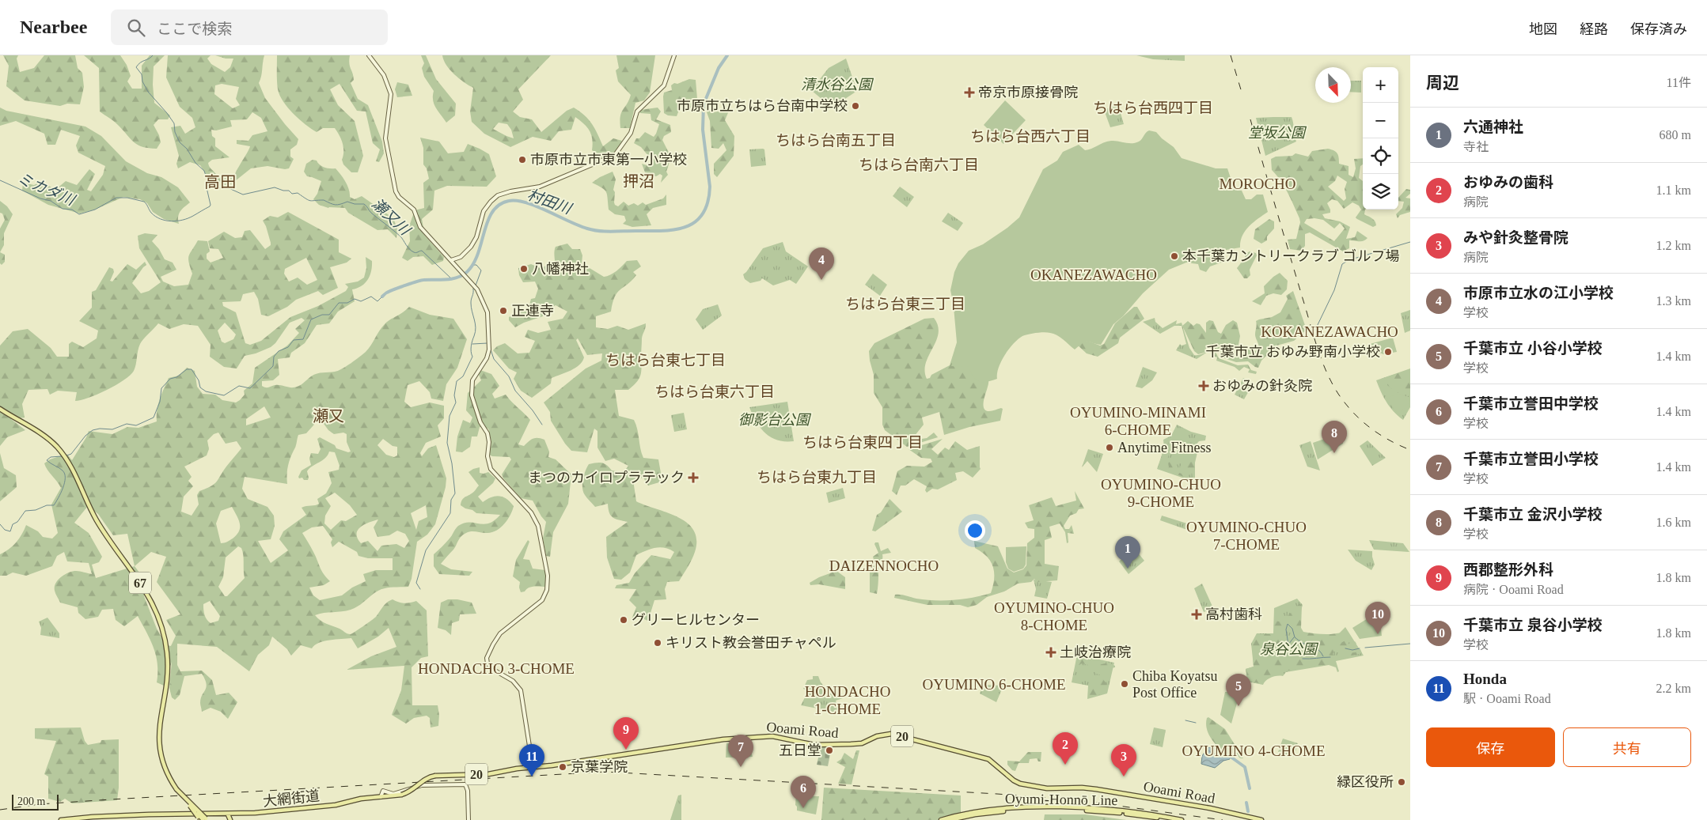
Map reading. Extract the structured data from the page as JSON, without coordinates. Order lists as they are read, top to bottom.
{
  "streets": {
    "main road": [
      "67",
      "Ooami Road",
      "20",
      "大網街道",
      "Oyumi-Honnō Line"
    ]
  },
  "crossings": [
    ["Ooami Road", "大網街道"]
  ],
  "districts": [
    "ちはら台西四丁目",
    "ちはら台西六丁目",
    "ちはら台南五丁目",
    "ちはら台南六丁目",
    "押沼",
    "高田",
    "MOROCHO",
    "OKANEZAWACHO",
    "ちはら台東三丁目",
    "KOKANEZAWACHO",
    "ちはら台東七丁目",
    "ちはら台東六丁目",
    "OYUMINO-MINAMI 6-CHOME",
    "瀬又",
    "ちはら台東四丁目",
    "ちはら台東九丁目",
    "OYUMINO-CHUO 9-CHOME",
    "OYUMINO-CHUO 7-CHOME",
    "DAIZENNOCHO",
    "OYUMINO-CHUO 8-CHOME",
    "HONDACHO 3-CHOME",
    "OYUMINO 6-CHOME",
    "HONDACHO 1-CHOME",
    "OYUMINO 4-CHOME"
  ],
  "water": ["ミカダ川", "村田川", "瀬又川"],
  "parks": [
    "清水谷公園",
    "堂坂公園",
    "御影台公園",
    "泉谷公園"
  ],
  "places": {
    "health": [
      "帝京市原接骨院",
      "おゆみの針灸院",
      "まつのカイロプラテック",
      "高村歯科",
      "土岐治療院"
    ],
    "other": [
      "市原市立ちはら台南中学校",
      "市原市立市東第一小学校",
      "本千葉カントリークラブ ゴルフ場",
      "八幡神社",
      "正連寺",
      "千葉市立 おゆみ野南小学校",
      "Anytime Fitness",
      "グリーヒルセンター",
      "キリスト教会誉田チャペル",
      "Chiba Koyatsu Post Office",
      "五日堂",
      "京葉学院",
      "緑区役所"
    ]
  },
  "scale_bar": "200 m",
  "north": "bottom right",
  "page": {
    "header": "Nearbee",
    "search": "ここで検索",
    "nav": ["地図", "経路", "保存済み"],
    "heading": ["周辺", "11件"],
    "map_buttons": ["+", "−"],
    "list": [
      {
        "mark": "1",
        "name": "六通神社",
        "note": "寺社",
        "value": "680 m"
      },
      {
        "mark": "2",
        "name": "おゆみの歯科",
        "note": "病院",
        "value": "1.1 km"
      },
      {
        "mark": "3",
        "name": "みや針灸整骨院",
        "note": "病院",
        "value": "1.2 km"
      },
      {
        "mark": "4",
        "name": "市原市立水の江小学校",
        "note": "学校",
        "value": "1.3 km"
      },
      {
        "mark": "5",
        "name": "千葉市立 小谷小学校",
        "note": "学校",
        "value": "1.4 km"
      },
      {
        "mark": "6",
        "name": "千葉市立誉田中学校",
        "note": "学校",
        "value": "1.4 km"
      },
      {
        "mark": "7",
        "name": "千葉市立誉田小学校",
        "note": "学校",
        "value": "1.4 km"
      },
      {
        "mark": "8",
        "name": "千葉市立 金沢小学校",
        "note": "学校",
        "value": "1.6 km"
      },
      {
        "mark": "9",
        "name": "西郡整形外科",
        "note": "病院 · Ooami Road",
        "value": "1.8 km"
      },
      {
        "mark": "10",
        "name": "千葉市立 泉谷小学校",
        "note": "学校",
        "value": "1.8 km"
      },
      {
        "mark": "11",
        "name": "Honda",
        "note": "駅 · Ooami Road",
        "value": "2.2 km"
      }
    ],
    "pins": [
      "4",
      "8",
      "1",
      "10",
      "5",
      "9",
      "2",
      "7",
      "3",
      "11",
      "6"
    ],
    "buttons": ["保存", "共有"],
    "scale": "200 m"
  }
}
